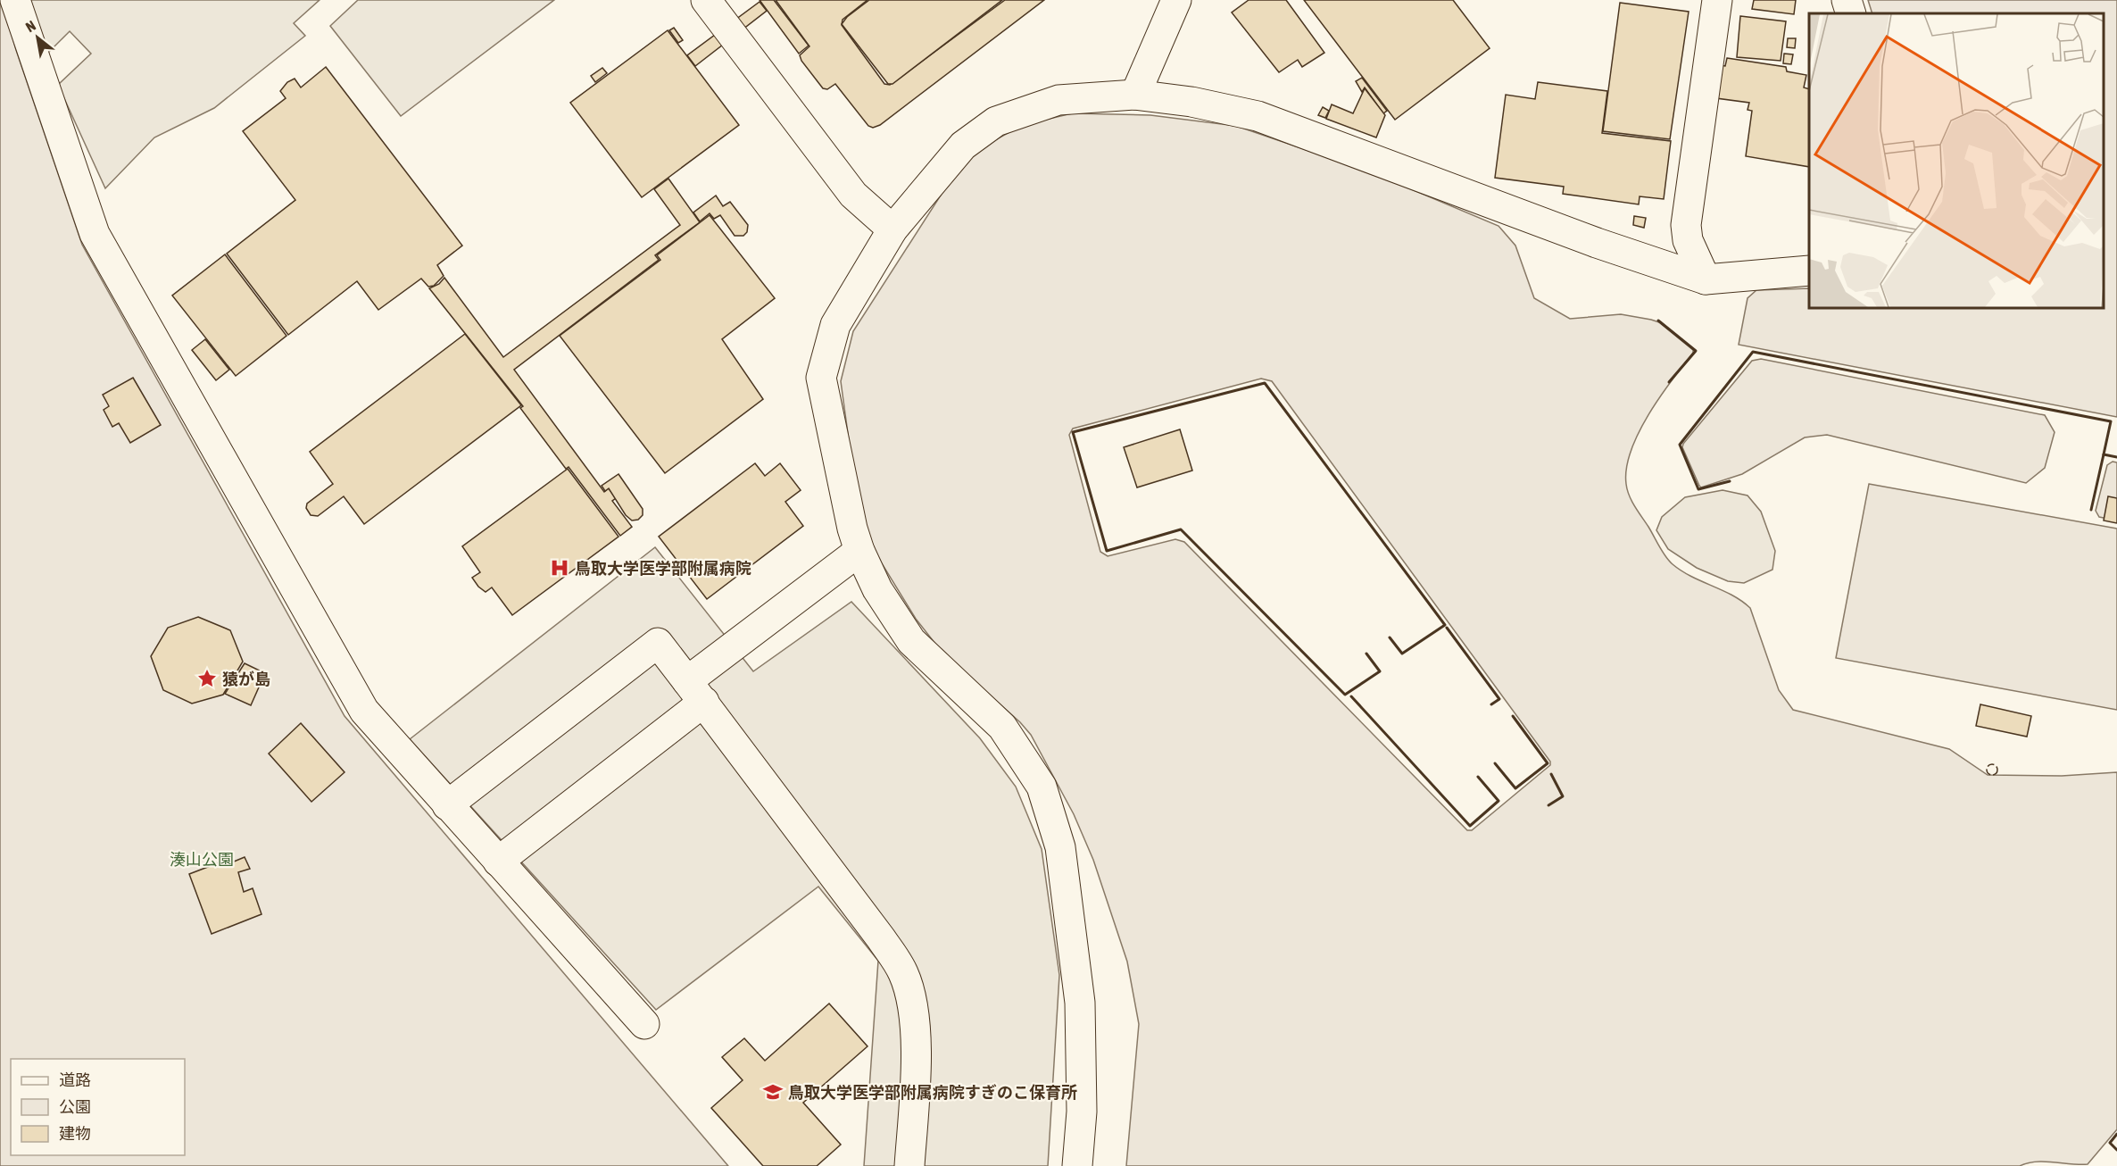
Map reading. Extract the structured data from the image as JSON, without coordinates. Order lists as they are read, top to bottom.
{
  "parks": ["湊山公園"],
  "places": {
    "hospital": ["鳥取大学医学部附属病院"],
    "place": ["猿が島"],
    "school or university": ["鳥取大学医学部附属病院すぎのこ保育所"]
  },
  "legend": ["道路", "公園", "建物"],
  "north": "top left"
}
